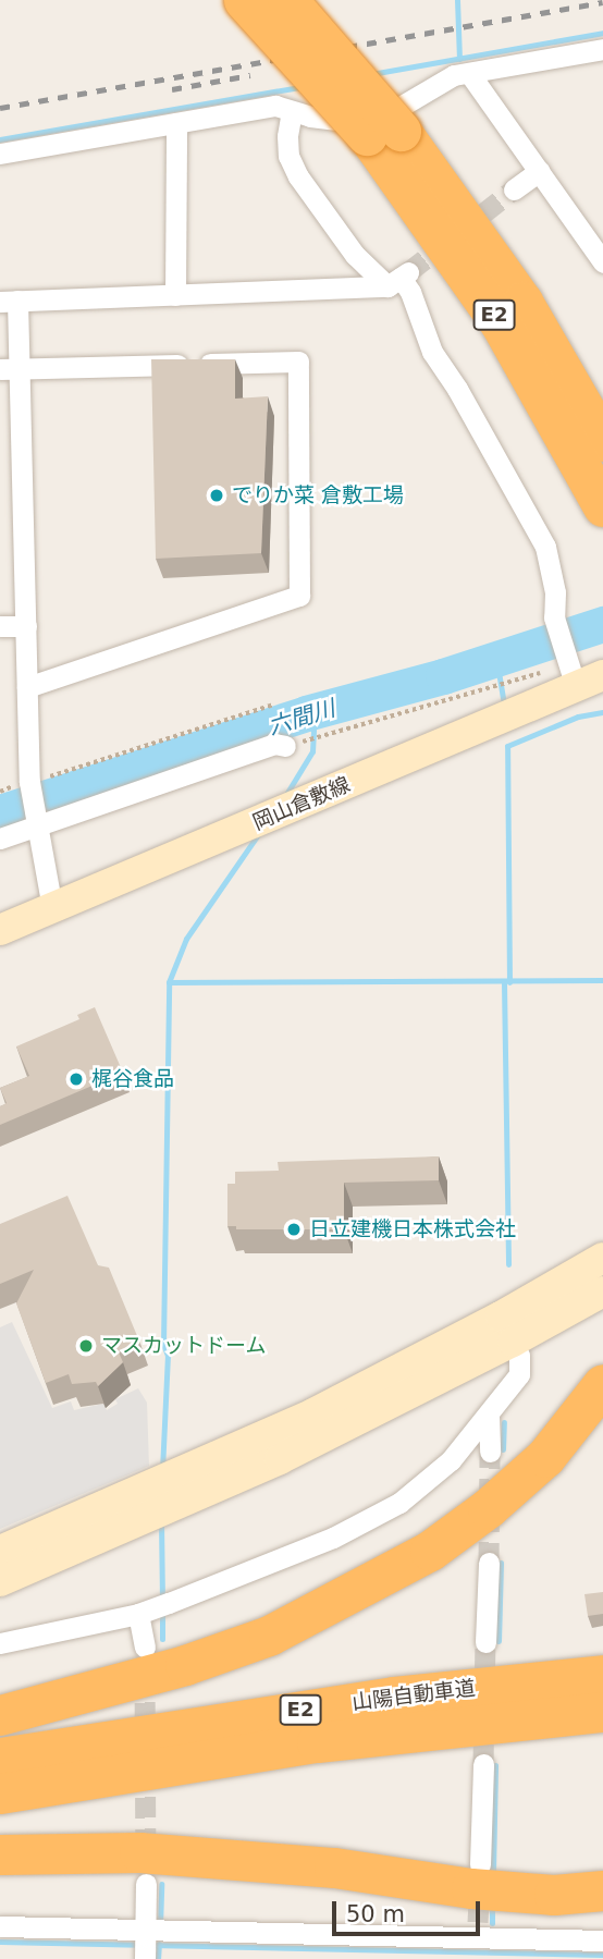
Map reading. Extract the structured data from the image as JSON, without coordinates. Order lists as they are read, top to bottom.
{
  "streets": {
    "highway": ["E2", "山陽自動車道"],
    "street": ["岡山倉敷線"]
  },
  "water": ["六間川"],
  "places": [
    "でりか菜 倉敷工場",
    "梶谷食品",
    "日立建機日本株式会社",
    "マスカットドーム"
  ],
  "scale_bar": "50 m"
}
